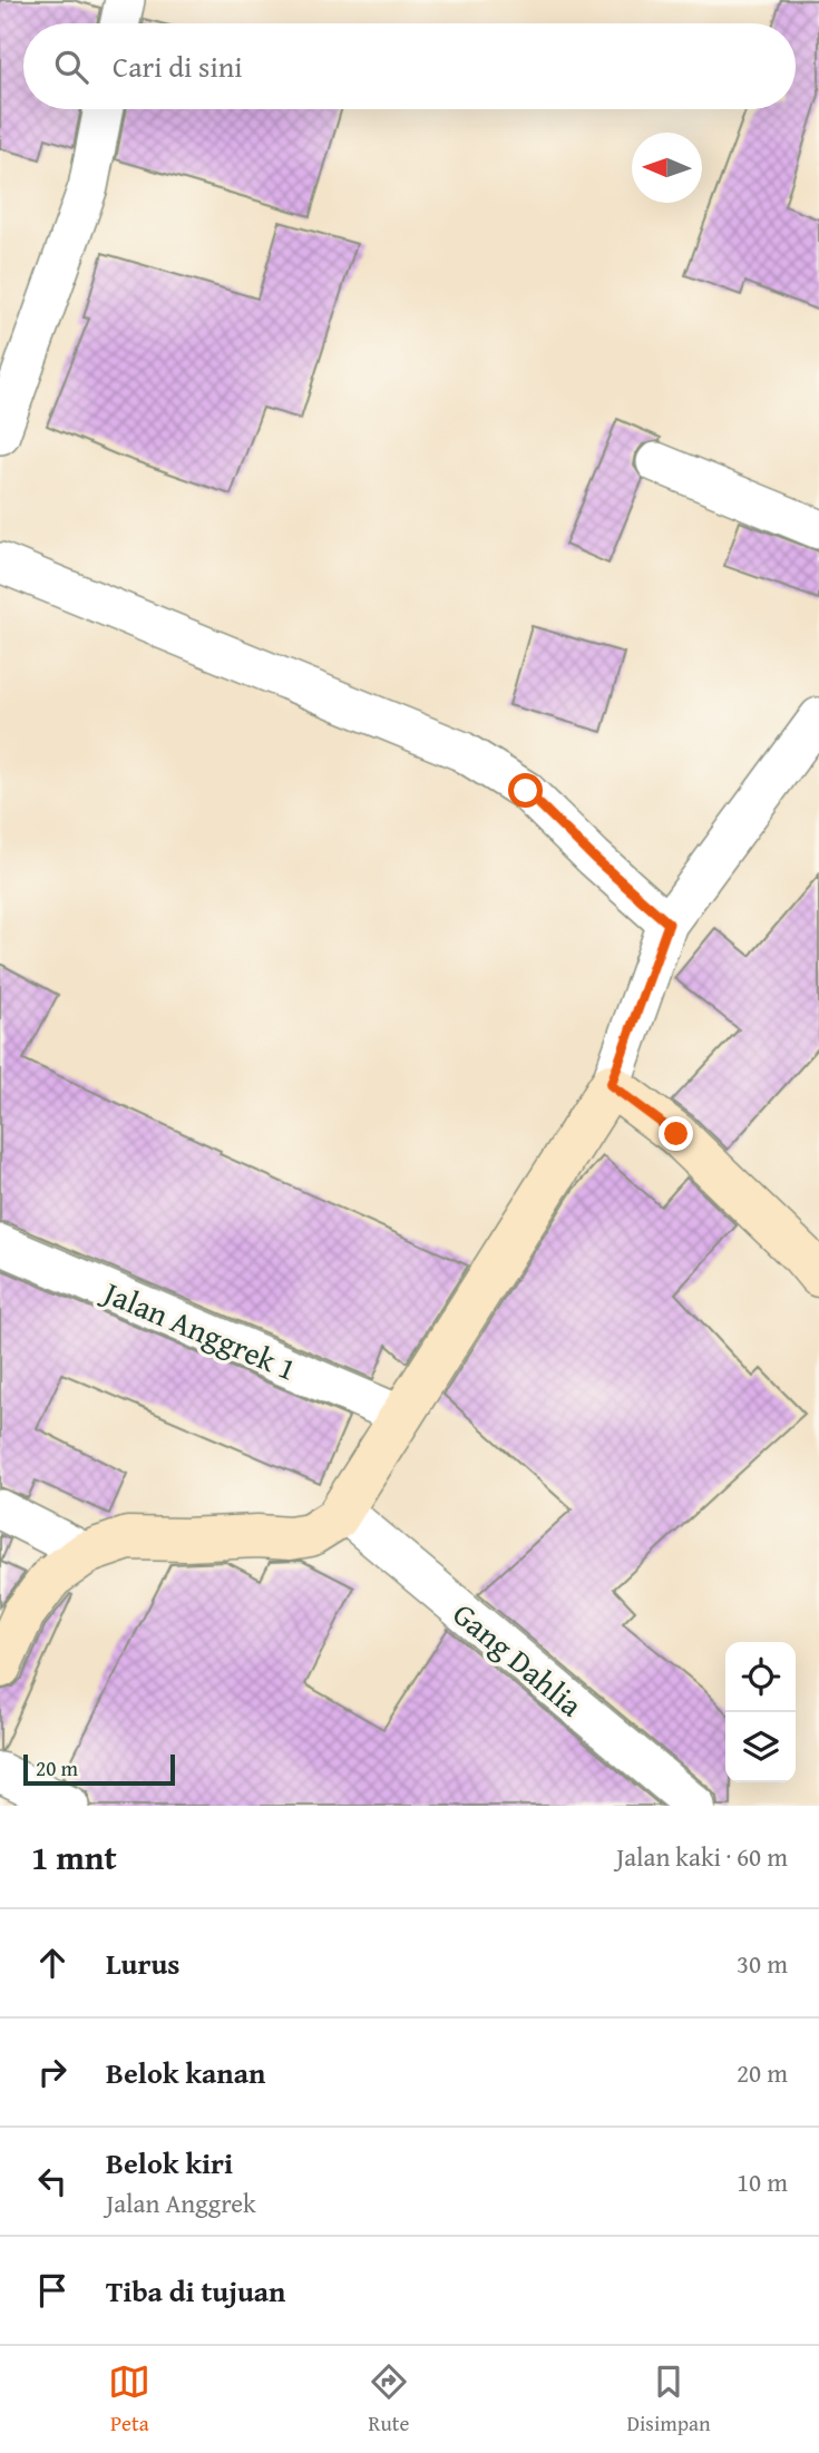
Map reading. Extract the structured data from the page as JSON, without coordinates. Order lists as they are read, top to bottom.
{
  "streets": {
    "street": ["Jalan Anggrek 1", "Gang Dahlia"]
  },
  "scale_bar": "20 m",
  "north": "left",
  "page": {
    "search": "Cari di sini",
    "scale": "20 m",
    "heading": ["1 mnt", "Jalan kaki · 60 m"],
    "list": [
      ["Lurus", "30 m"],
      ["Belok kanan", "20 m"],
      ["Belok kiri", "Jalan Anggrek", "10 m"],
      "Tiba di tujuan"
    ],
    "nav": ["Peta", "Rute", "Disimpan"]
  }
}
